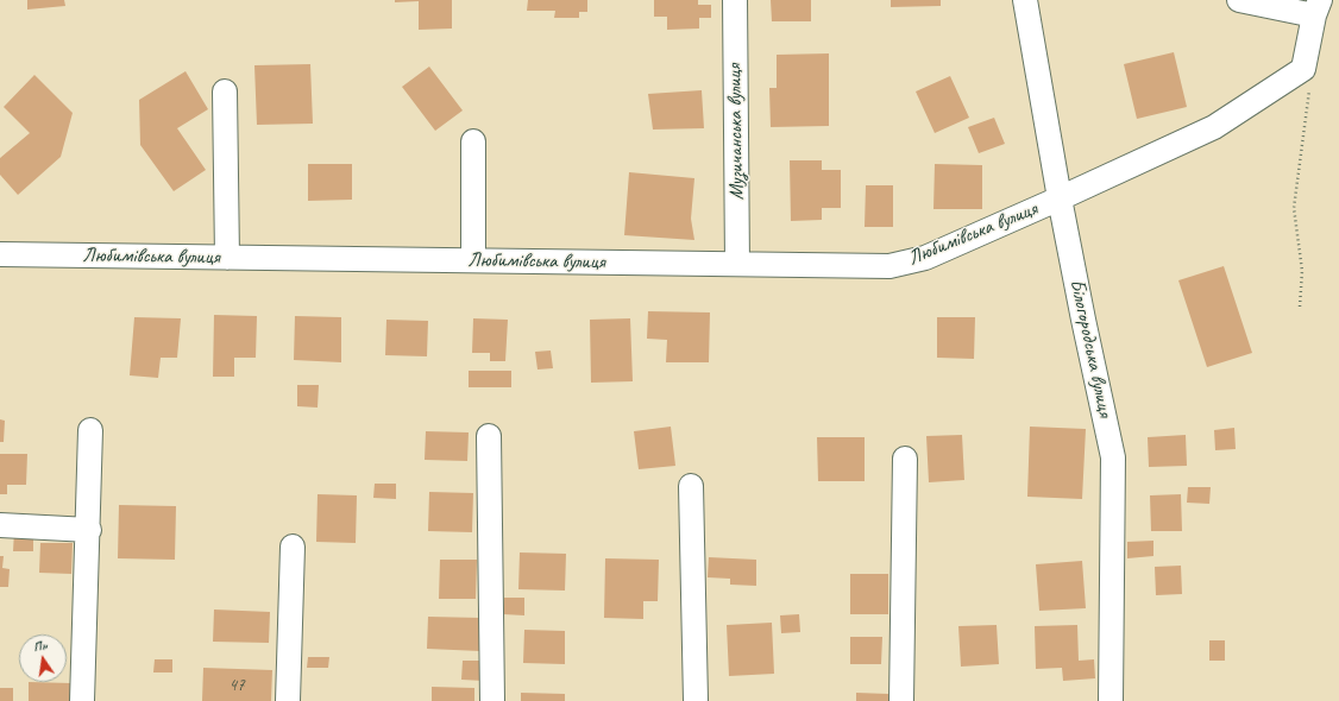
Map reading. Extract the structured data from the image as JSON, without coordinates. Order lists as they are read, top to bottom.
{
  "streets": {
    "street": ["Музичанська вулиця", "Любимівська вулиця", "Білогородська вулиця"]
  },
  "crossings": [
    ["Музичанська вулиця", "Любимівська вулиця"],
    ["Любимівська вулиця", "Білогородська вулиця"]
  ],
  "house_numbers": ["47"],
  "north": "top"
}
